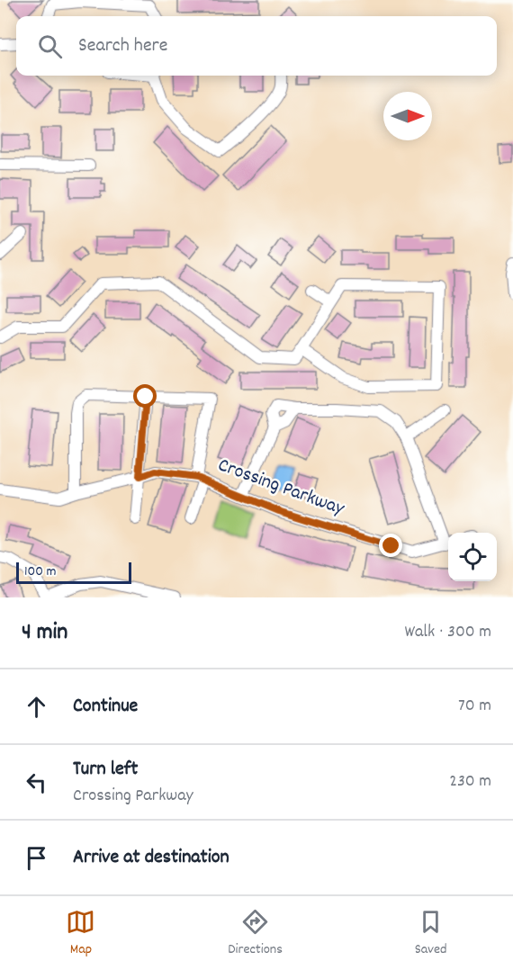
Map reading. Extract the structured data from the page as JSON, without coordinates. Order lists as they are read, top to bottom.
{
  "streets": {
    "street": ["Crossing Parkway"]
  },
  "scale_bar": "100 m",
  "north": "right",
  "page": {
    "search": "Search here",
    "scale": "100 m",
    "heading": ["4 min", "Walk · 300 m"],
    "list": [
      ["Continue", "70 m"],
      ["Turn left", "Crossing Parkway", "230 m"],
      "Arrive at destination"
    ],
    "nav": ["Map", "Directions", "Saved"]
  }
}
